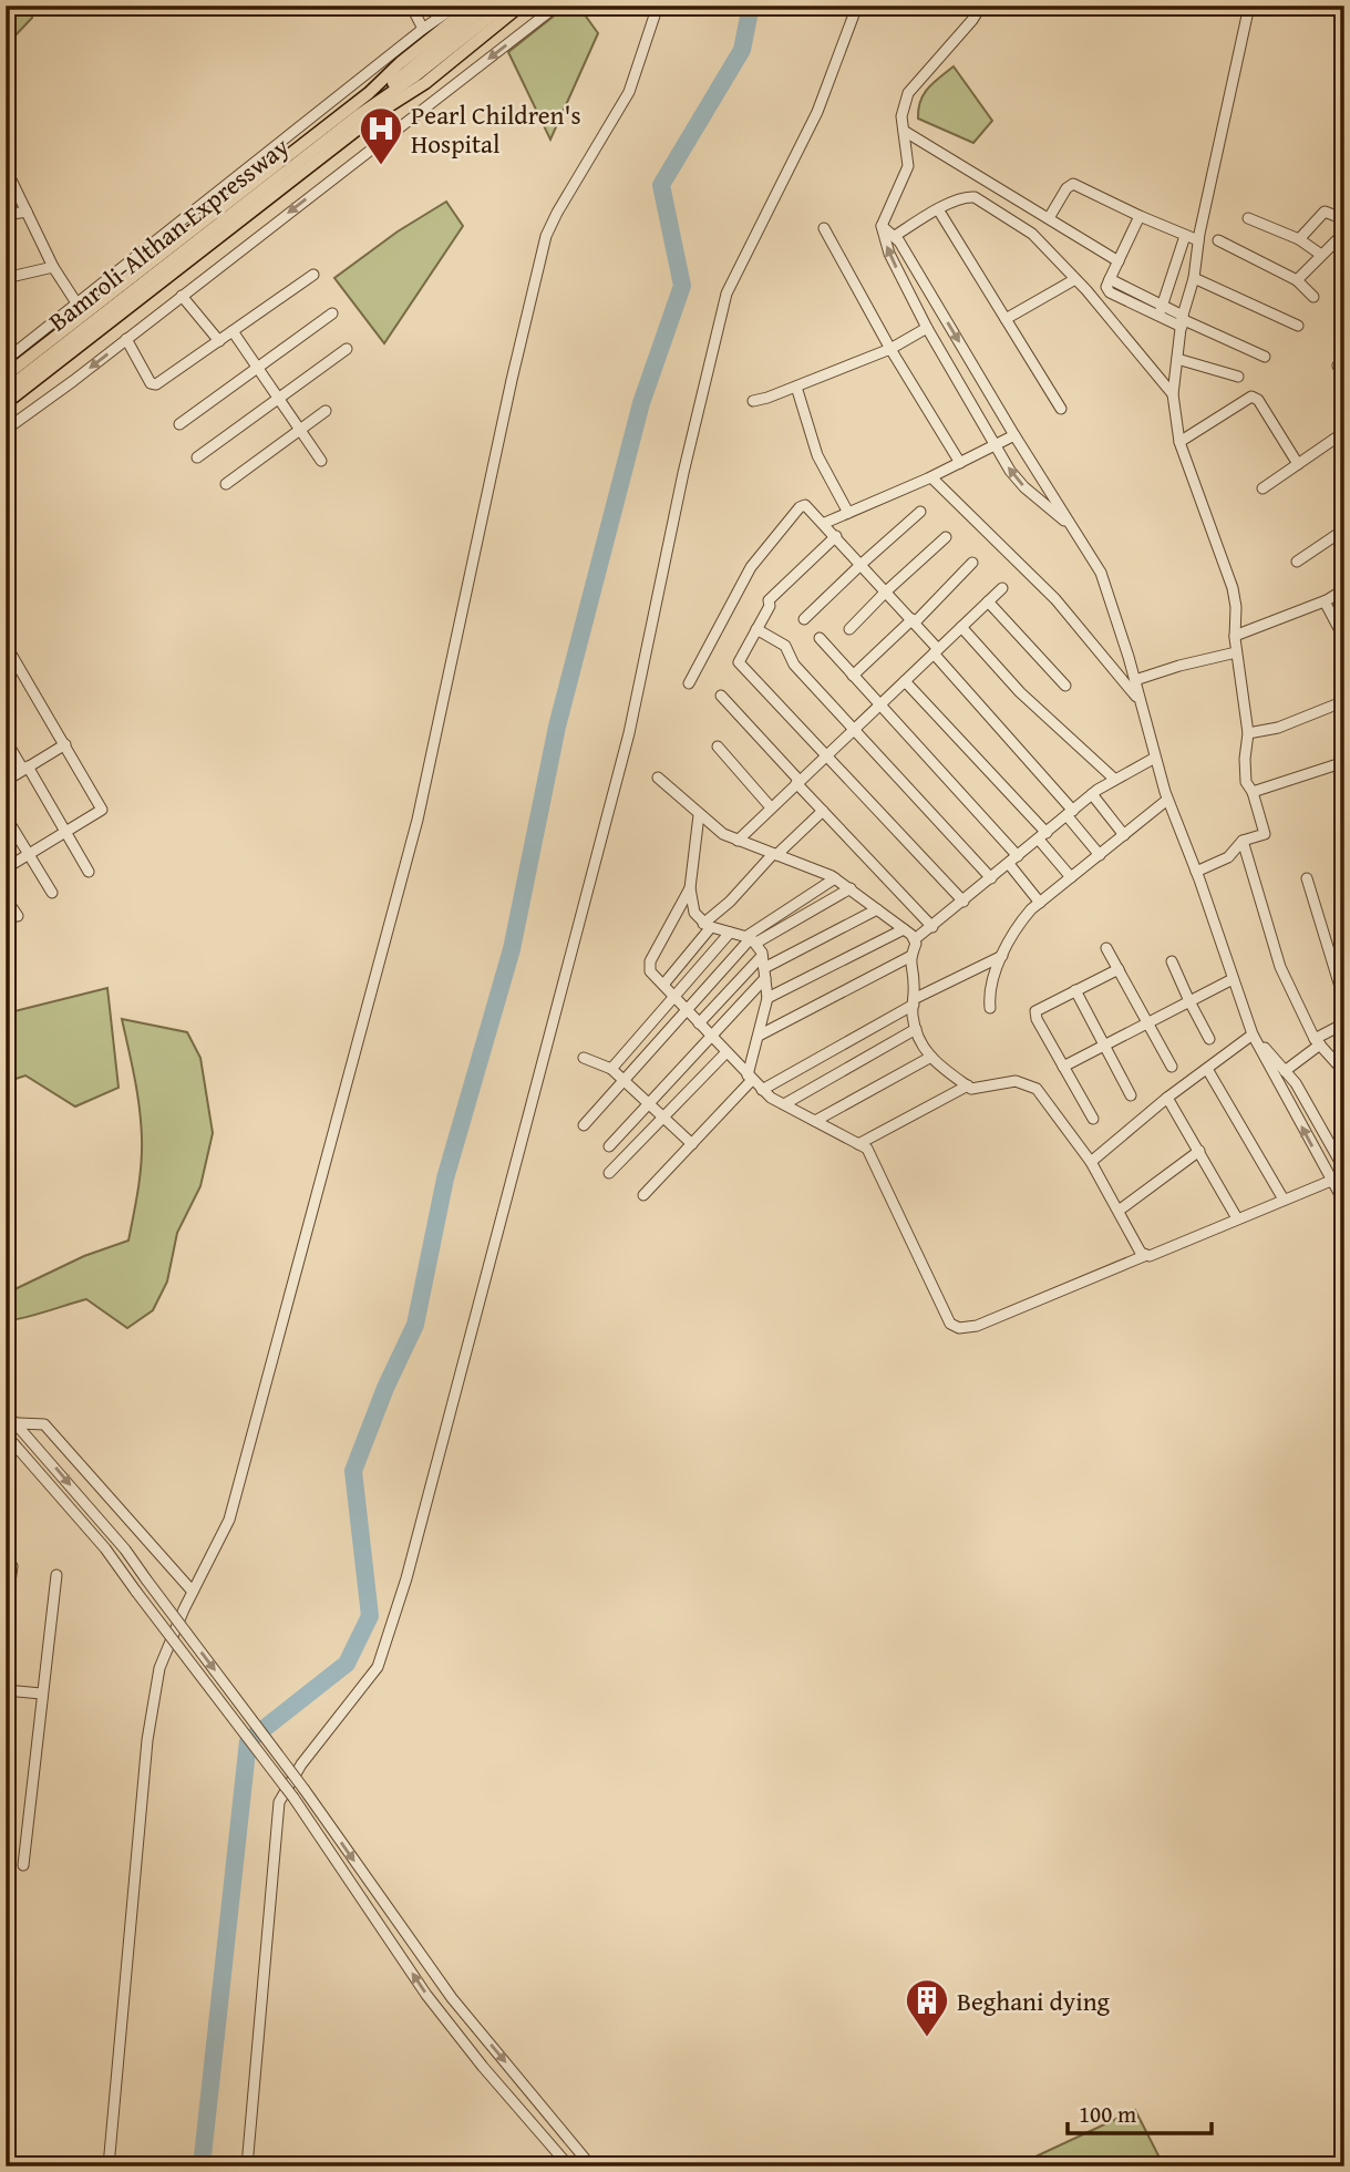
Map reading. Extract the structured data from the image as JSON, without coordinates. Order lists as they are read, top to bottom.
{
  "streets": {
    "main road": ["Bamroli-Althan Expressway"]
  },
  "places": {
    "hospital": ["Pearl Children's Hospital"],
    "building": ["Beghani dying"]
  },
  "scale_bar": "100 m"
}
